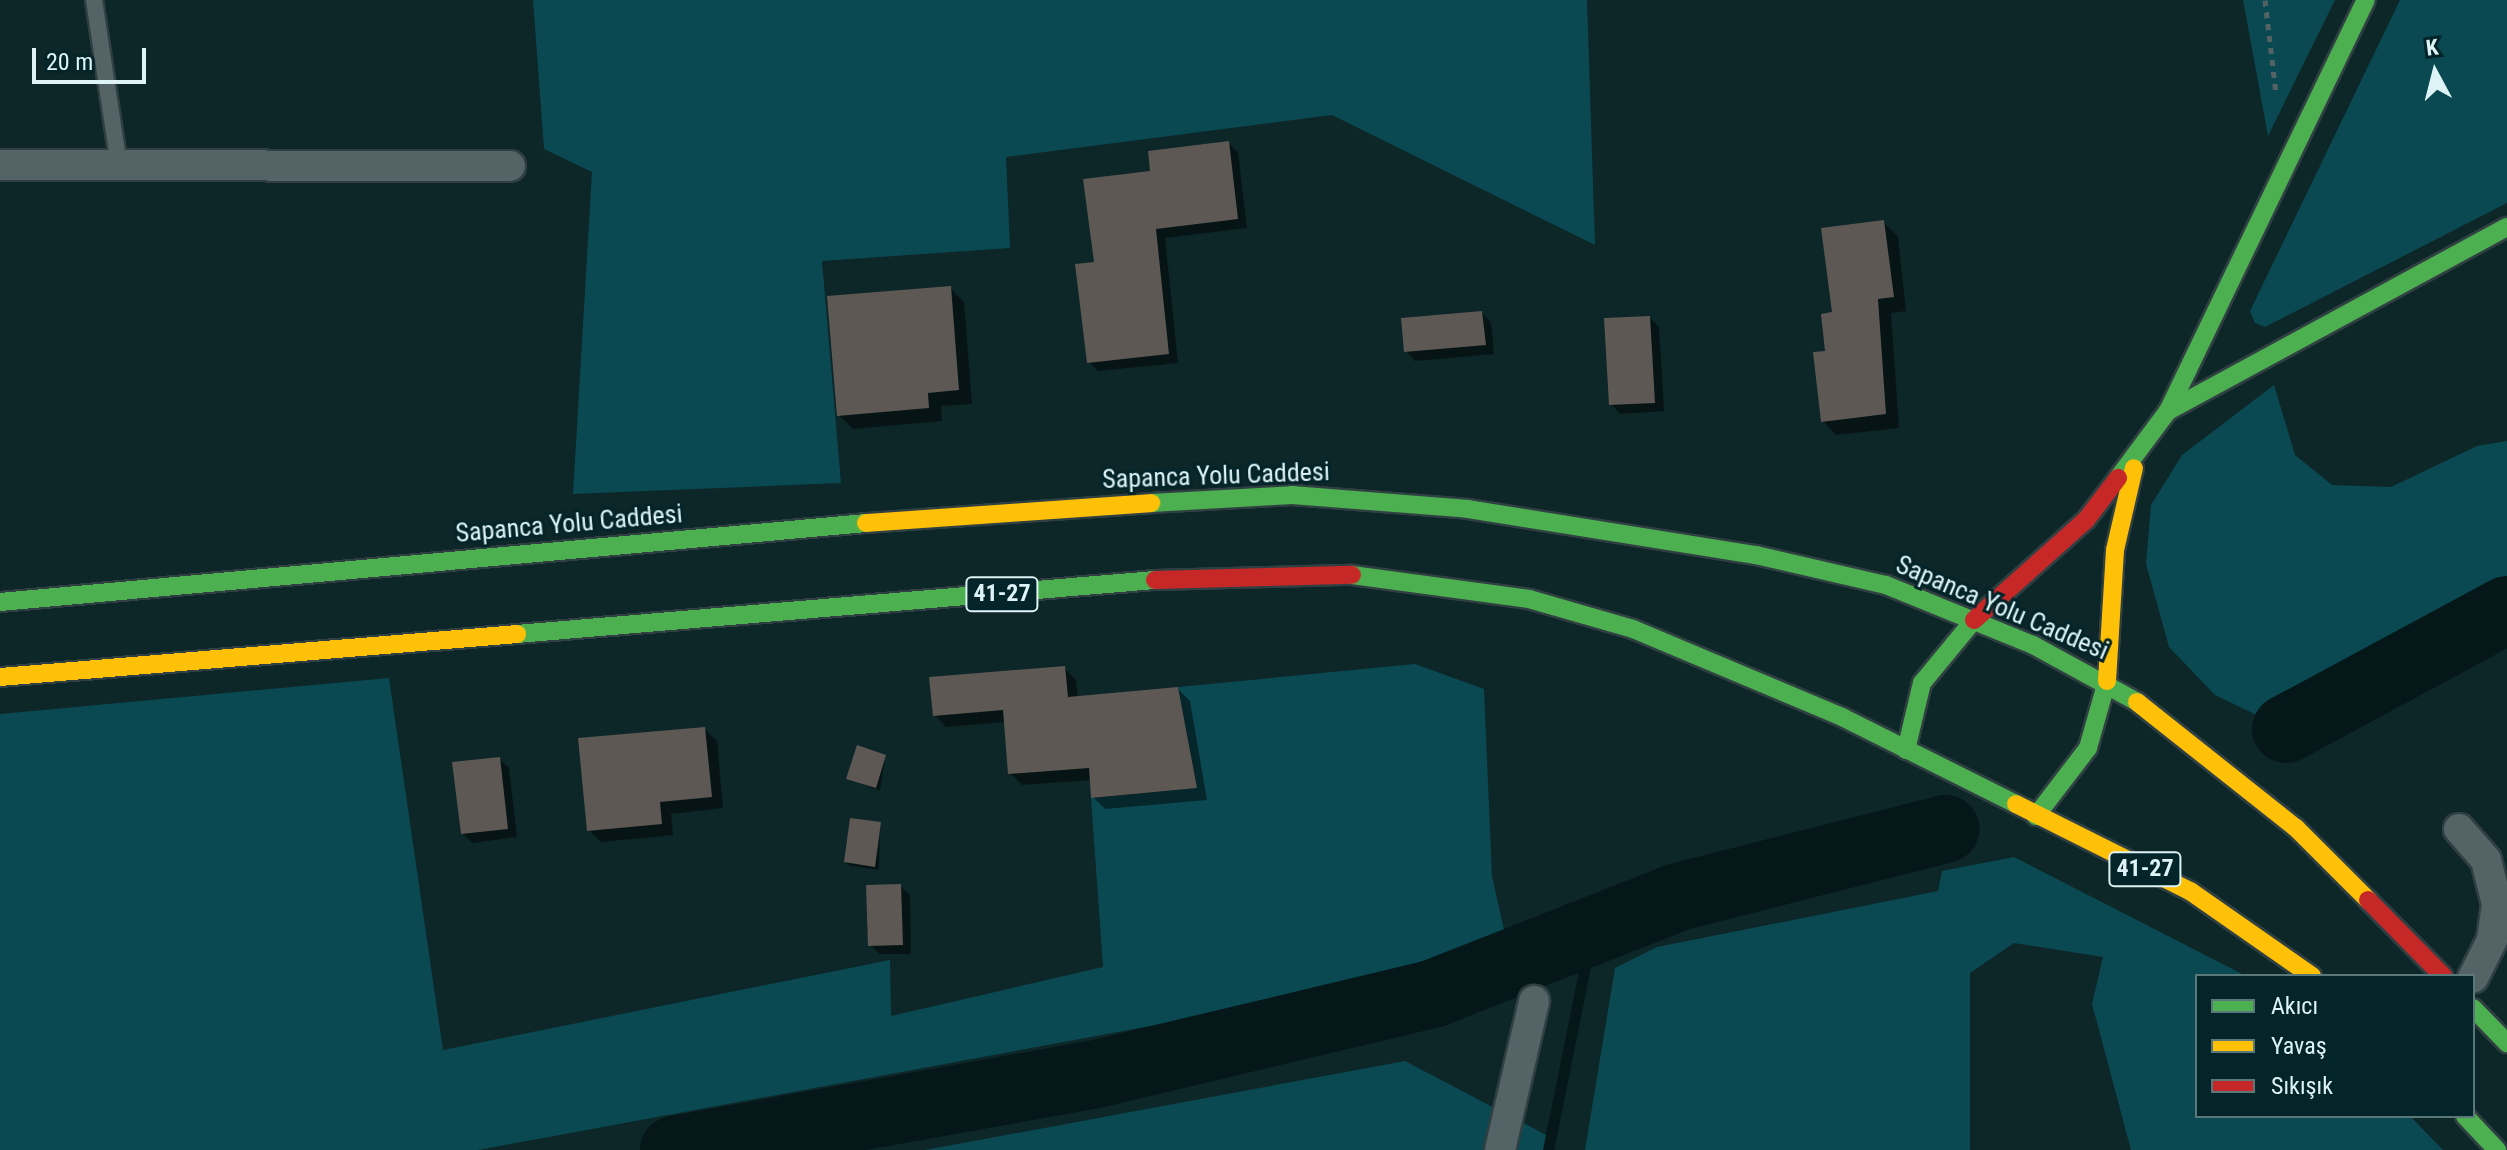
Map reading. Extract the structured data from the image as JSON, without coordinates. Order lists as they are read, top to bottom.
{
  "streets": {
    "main road": ["Sapanca Yolu Caddesi", "41-27"]
  },
  "legend": ["Akıcı", "Yavaş", "Sıkışık"],
  "scale_bar": "20 m",
  "north": "top"
}
